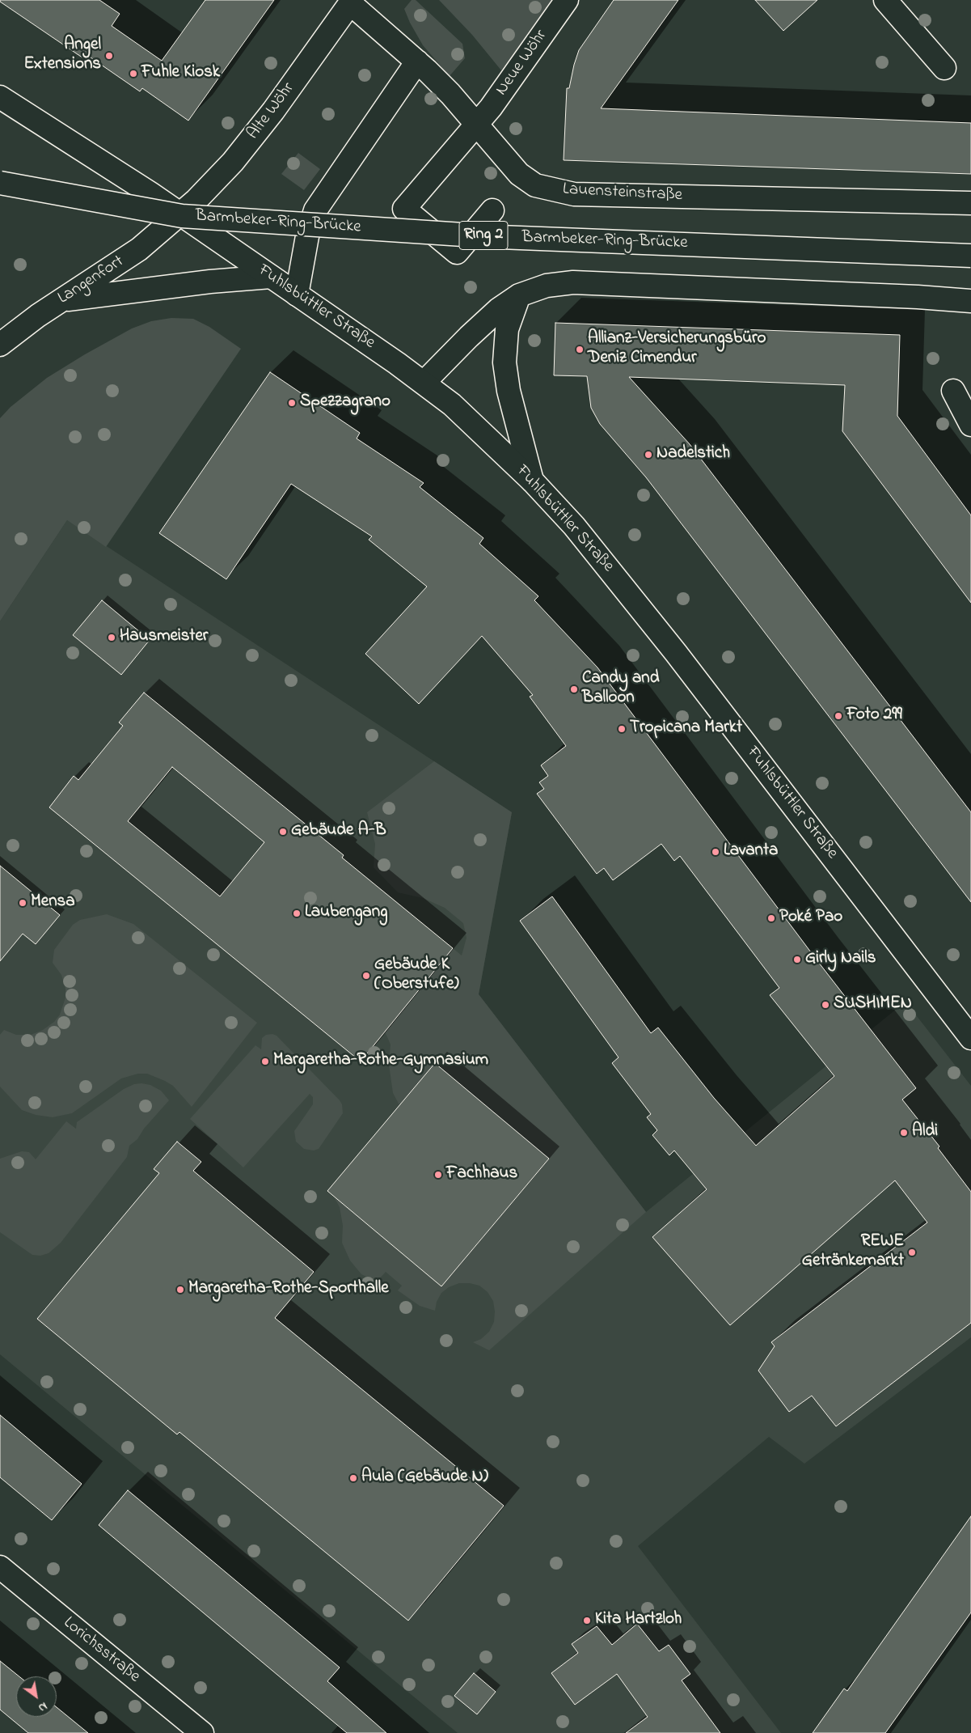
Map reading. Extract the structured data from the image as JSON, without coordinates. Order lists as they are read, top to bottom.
{
  "streets": {
    "street": [
      "Neue Wöhr",
      "Alte Wöhr",
      "Lauensteinstraße",
      "Barmbeker-Ring-Brücke",
      "Ring 2",
      "Langenfort",
      "Fuhlsbüttler Straße",
      "Lorichsstraße"
    ]
  },
  "crossings": [
    ["Neue Wöhr", "Lauensteinstraße"],
    ["Alte Wöhr", "Lauensteinstraße"],
    ["Alte Wöhr", "Langenfort"],
    ["Alte Wöhr", "Fuhlsbüttler Straße"],
    ["Langenfort", "Fuhlsbüttler Straße"]
  ],
  "places": [
    "Angel Extensions",
    "Fuhle Kiosk",
    "Allianz-Versicherungsbüro Deniz Cimendur",
    "Spezzagrano",
    "Nadelstich",
    "Hausmeister",
    "Candy and Balloon",
    "Foto 299",
    "Tropicana Markt",
    "Gebäude A-B",
    "Lavanta",
    "Mensa",
    "Laubengang",
    "Poké Pao",
    "Girly Nails",
    "Gebäude K (Oberstufe)",
    "SUSHIMEN",
    "Margaretha-Rothe-Gymnasium",
    "Aldi",
    "Fachhaus",
    "REWE Getränkemarkt",
    "Margaretha-Rothe-Sporthalle",
    "Aula (Gebäude N)",
    "Kita Hartzloh"
  ],
  "north": "bottom right"
}
